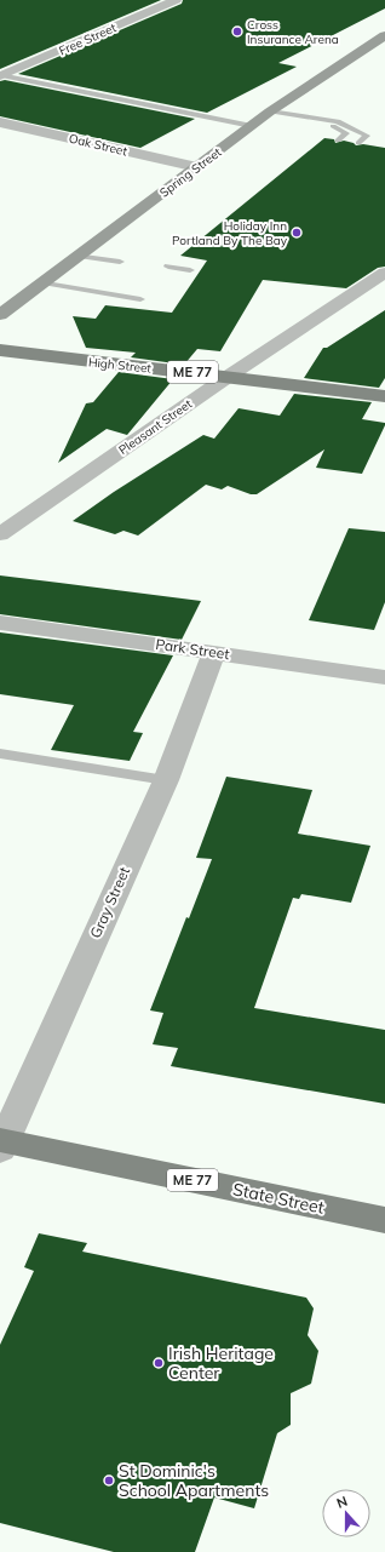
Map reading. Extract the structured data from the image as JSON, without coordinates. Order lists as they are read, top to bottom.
{
  "streets": {
    "main road": ["High Street", "ME 77", "State Street"],
    "street": [
      "Free Street",
      "Oak Street",
      "Spring Street",
      "Pleasant Street",
      "Park Street",
      "Gray Street"
    ]
  },
  "crossings": [
    ["Oak Street", "Spring Street"],
    ["High Street", "Pleasant Street"],
    ["Park Street", "Gray Street"],
    ["Gray Street", "State Street"]
  ],
  "places": [
    "Cross Insurance Arena",
    "Holiday Inn Portland By The Bay",
    "Irish Heritage Center",
    "St Dominic's School Apartments"
  ],
  "north": "top"
}
